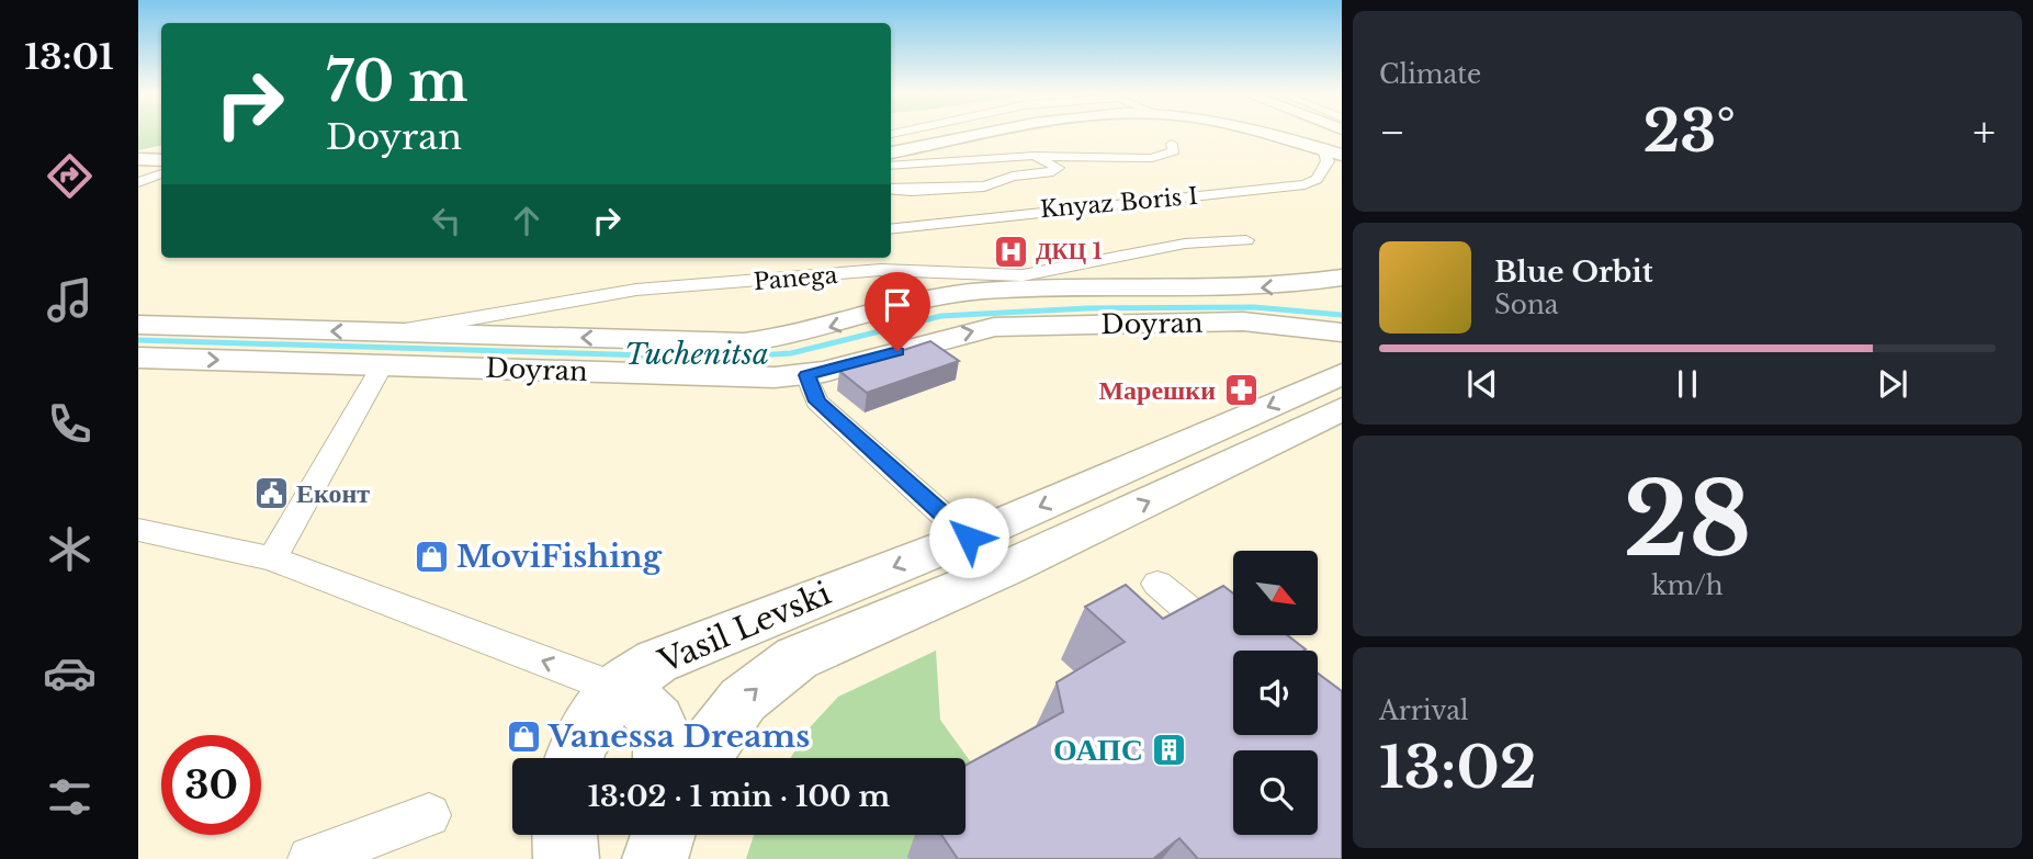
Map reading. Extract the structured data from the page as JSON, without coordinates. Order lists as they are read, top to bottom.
{
  "streets": {
    "main road": ["Doyran", "Vasil Levski"],
    "street": ["Knyaz Boris I", "Panega"]
  },
  "crossings": [
    ["Panega", "Doyran"]
  ],
  "water": ["Tuchenitsa"],
  "places": {
    "hospital": ["ДКЦ 1"],
    "pharmacy": ["Марешки"],
    "public building": ["Еконт"],
    "shop": ["MoviFishing", "Vanessa Dreams"],
    "building": ["ОАПС"]
  },
  "north": "bottom right",
  "page": {
    "tabs": "13:01",
    "tile": [
      "Climate",
      ["28", "km/h"],
      ["Arrival", "13:02"]
    ],
    "turn": ["70 m", "Doyran"],
    "heat": ["−", "23°", "+"],
    "song": ["Blue Orbit", "Sona"],
    "limit": "30",
    "trip": "13:02 · 1 min · 100 m"
  }
}
